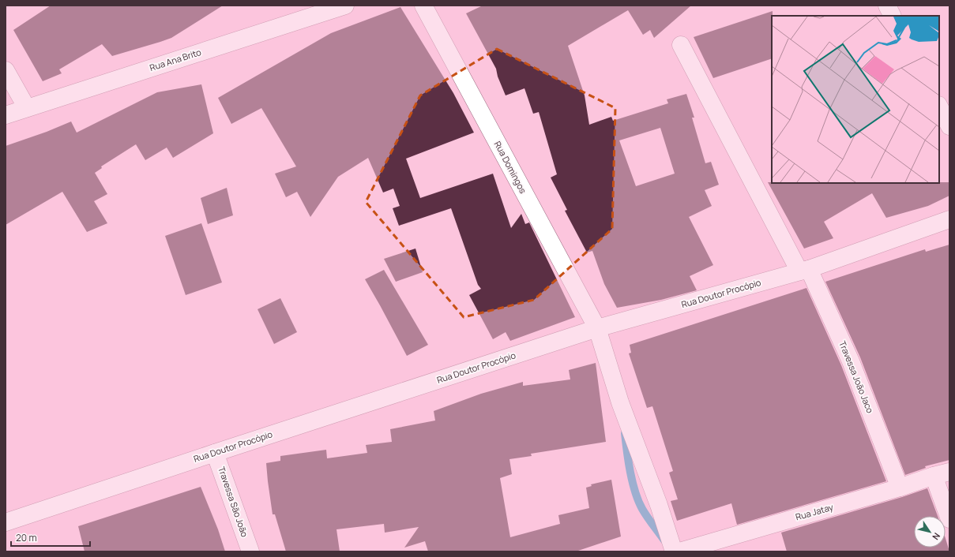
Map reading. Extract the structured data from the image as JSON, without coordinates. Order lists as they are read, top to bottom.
{
  "streets": {
    "street": [
      "Rua Ana Brito",
      "Rua Domingos",
      "Rua Doutor Procópio",
      "Travessa João Jaco",
      "Travessa São João",
      "Rua Jatay"
    ]
  },
  "crossings": [
    ["Rua Domingos", "Rua Doutor Procópio"],
    ["Rua Doutor Procópio", "Travessa João Jaco"],
    ["Rua Doutor Procópio", "Travessa São João"],
    ["Travessa João Jaco", "Rua Jatay"]
  ],
  "scale_bar": "20 m",
  "north": "bottom right"
}
